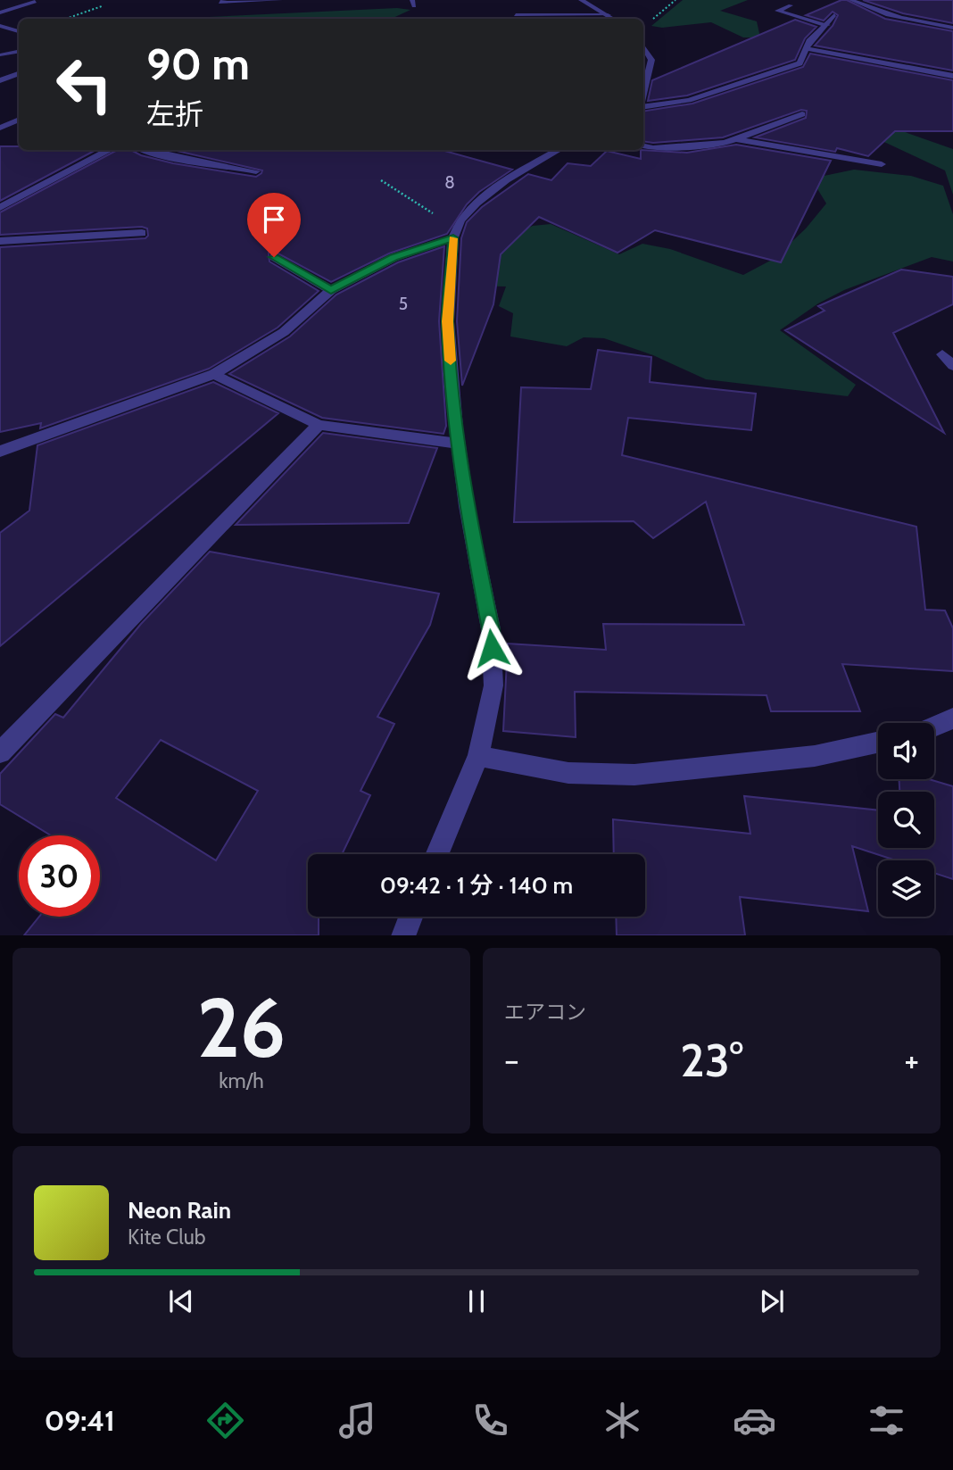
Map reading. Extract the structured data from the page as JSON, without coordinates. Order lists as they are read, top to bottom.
{
  "house_numbers": ["8", "5"],
  "page": {
    "turn": ["90 m", "左折"],
    "limit": "30",
    "trip": "09:42 · 1 分 · 140 m",
    "tile": [
      ["26", "km/h"],
      "エアコン"
    ],
    "heat": ["−", "23°", "+"],
    "song": ["Neon Rain", "Kite Club"],
    "tabs": "09:41"
  }
}
